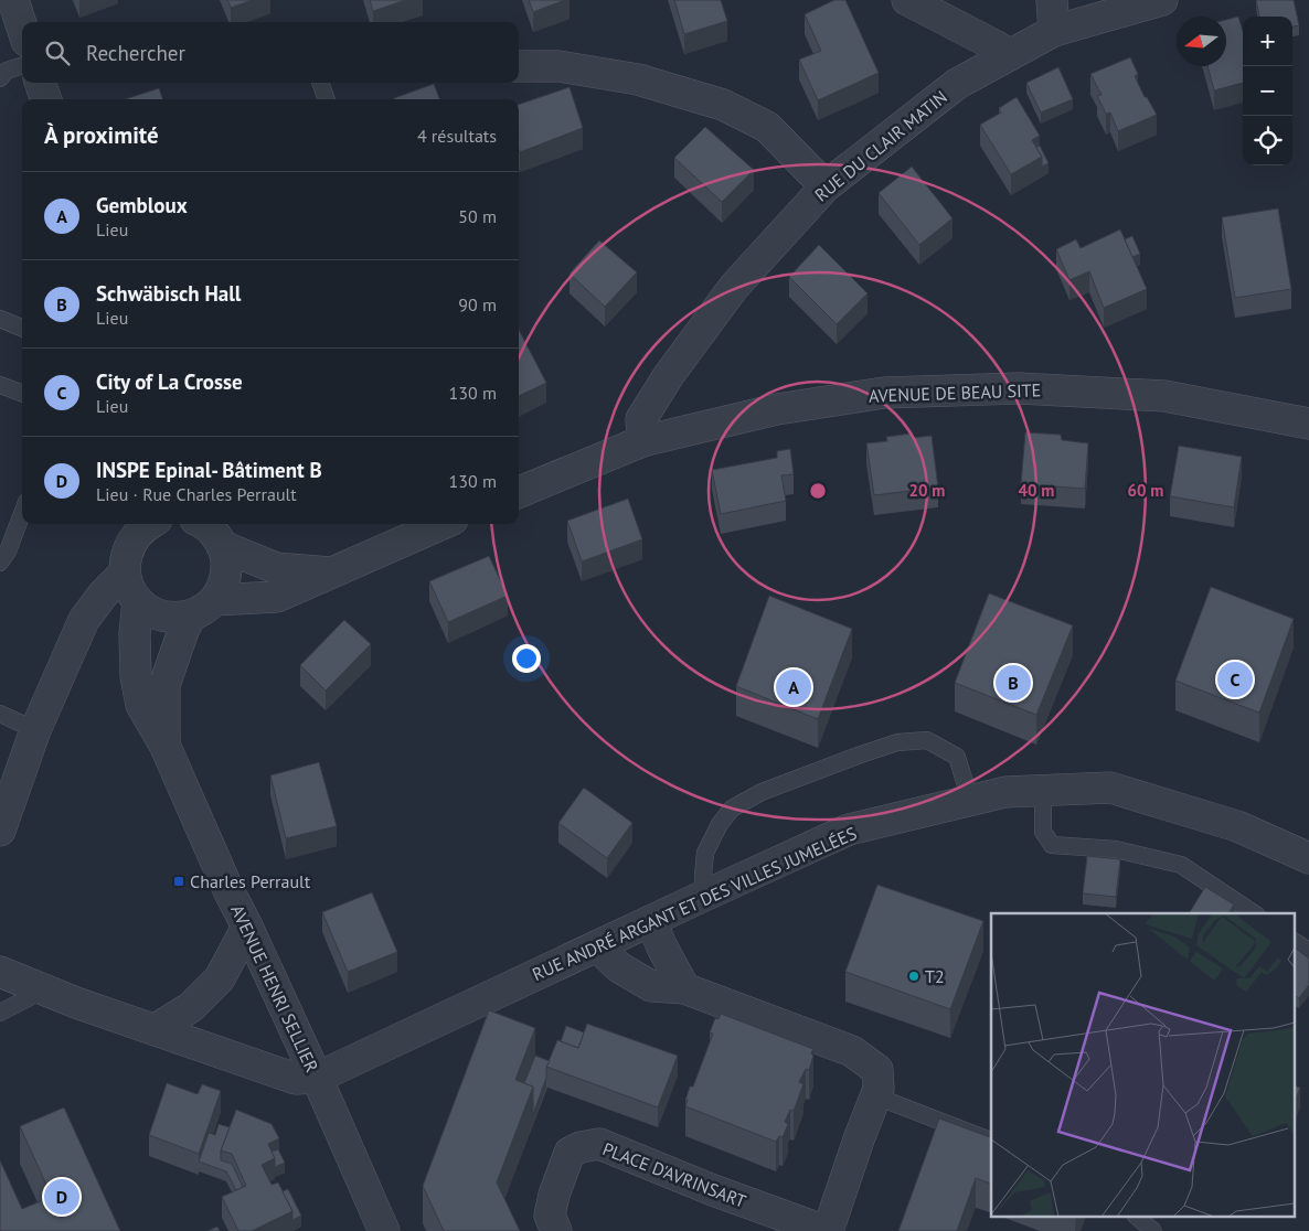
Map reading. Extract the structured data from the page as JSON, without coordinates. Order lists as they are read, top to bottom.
{
  "streets": {
    "street": [
      "RUE DU CLAIR MATIN",
      "AVENUE DE BEAU SITE",
      "RUE ANDRÉ ARGANT ET DES VILLES JUMELÉES",
      "AVENUE HENRI SELLIER",
      "PLACE D'AVRINSART"
    ]
  },
  "crossings": [
    ["RUE DU CLAIR MATIN", "AVENUE DE BEAU SITE"],
    ["RUE ANDRÉ ARGANT ET DES VILLES JUMELÉES", "AVENUE HENRI SELLIER"]
  ],
  "places": {
    "transit": ["Charles Perrault"],
    "other": ["T2"]
  },
  "north": "left",
  "page": {
    "map_buttons": ["+", "−"],
    "search": "Rechercher",
    "heading": ["À proximité", "4 résultats"],
    "list": [
      {
        "mark": "A",
        "name": "Gembloux",
        "note": "Lieu",
        "value": "50 m"
      },
      {
        "mark": "B",
        "name": "Schwäbisch Hall",
        "note": "Lieu",
        "value": "90 m"
      },
      {
        "mark": "C",
        "name": "City of La Crosse",
        "note": "Lieu",
        "value": "130 m"
      },
      {
        "mark": "D",
        "name": "INSPE Epinal- Bâtiment B",
        "note": "Lieu · Rue Charles Perrault",
        "value": "130 m"
      }
    ],
    "pins": [
      "C",
      "B",
      "A",
      "D"
    ]
  },
  "rings": ["20 m", "40 m", "60 m"]
}
